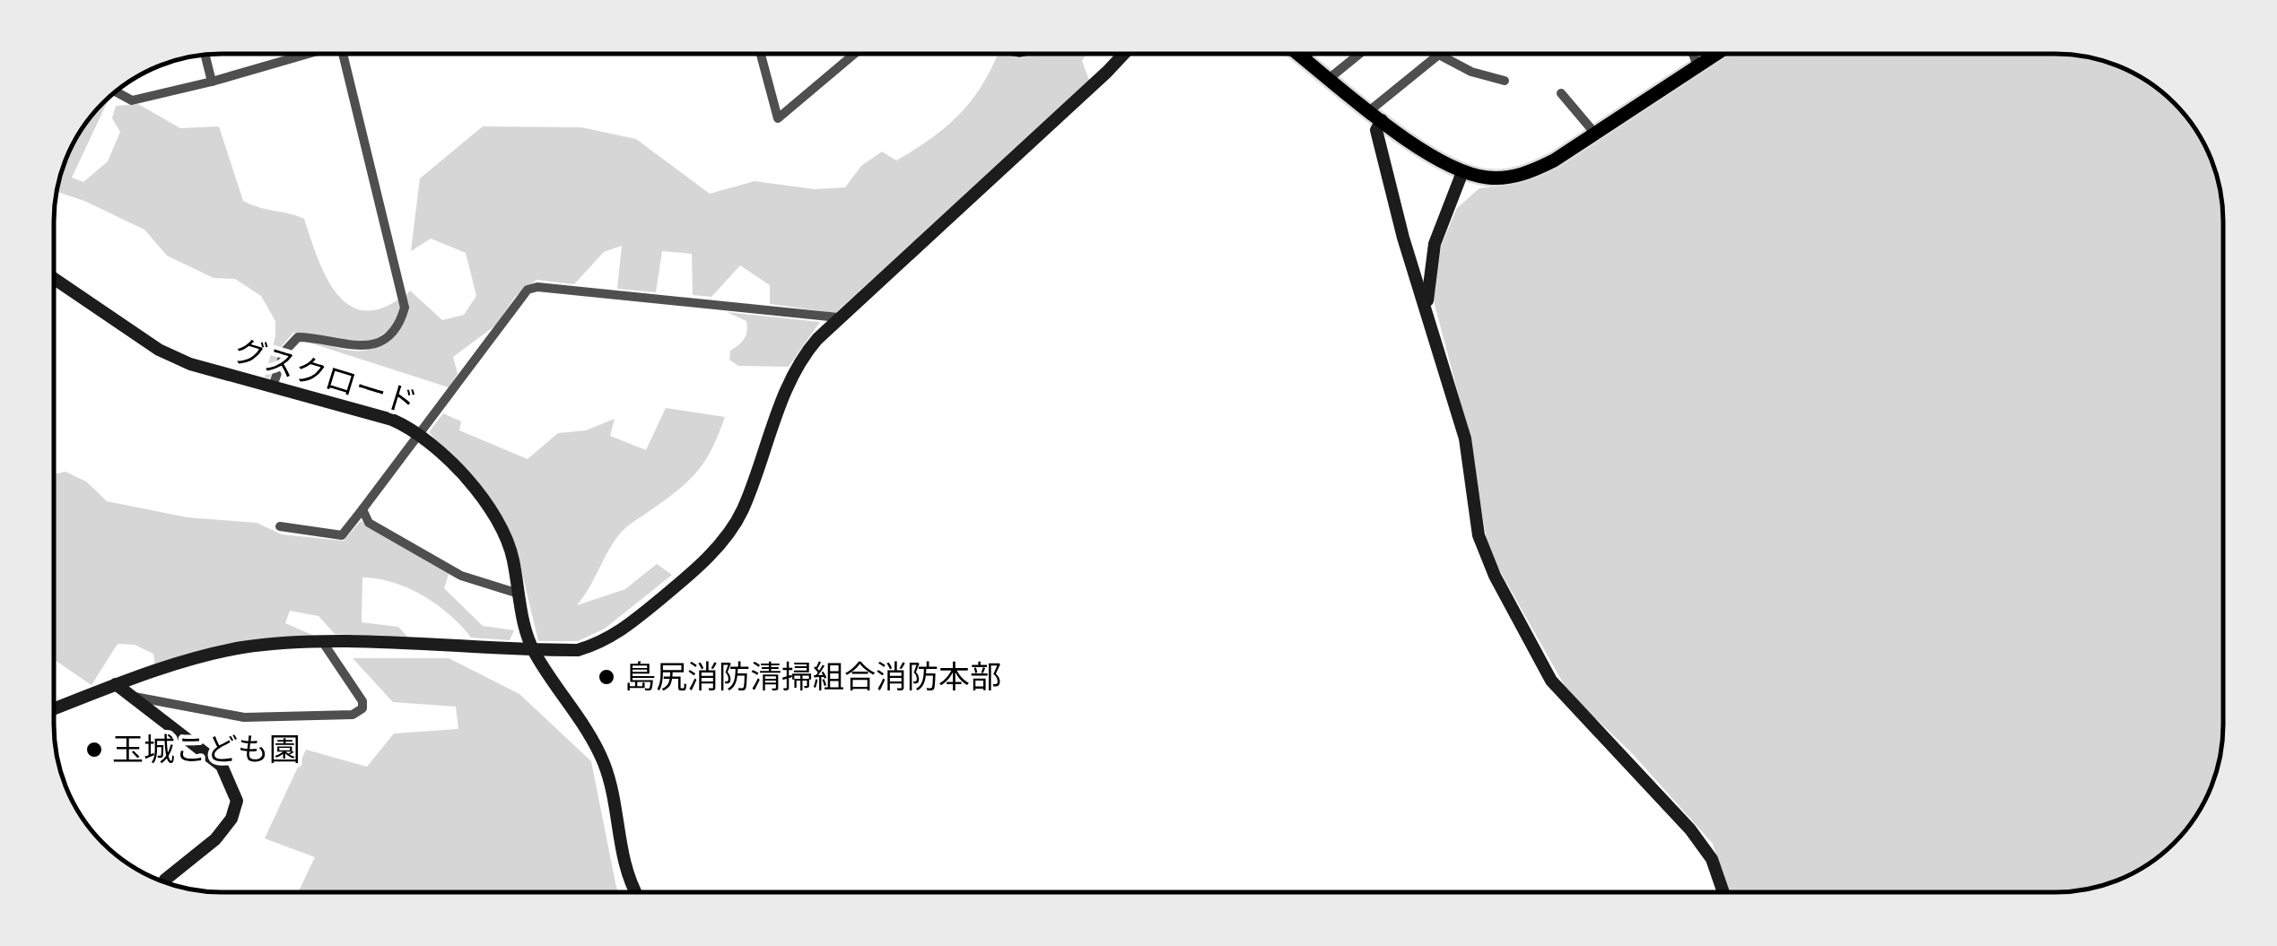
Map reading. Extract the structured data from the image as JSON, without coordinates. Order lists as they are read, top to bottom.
{
  "streets": {
    "street": ["グスクロード"]
  },
  "places": ["島尻消防清掃組合消防本部", "玉城こども園"]
}
